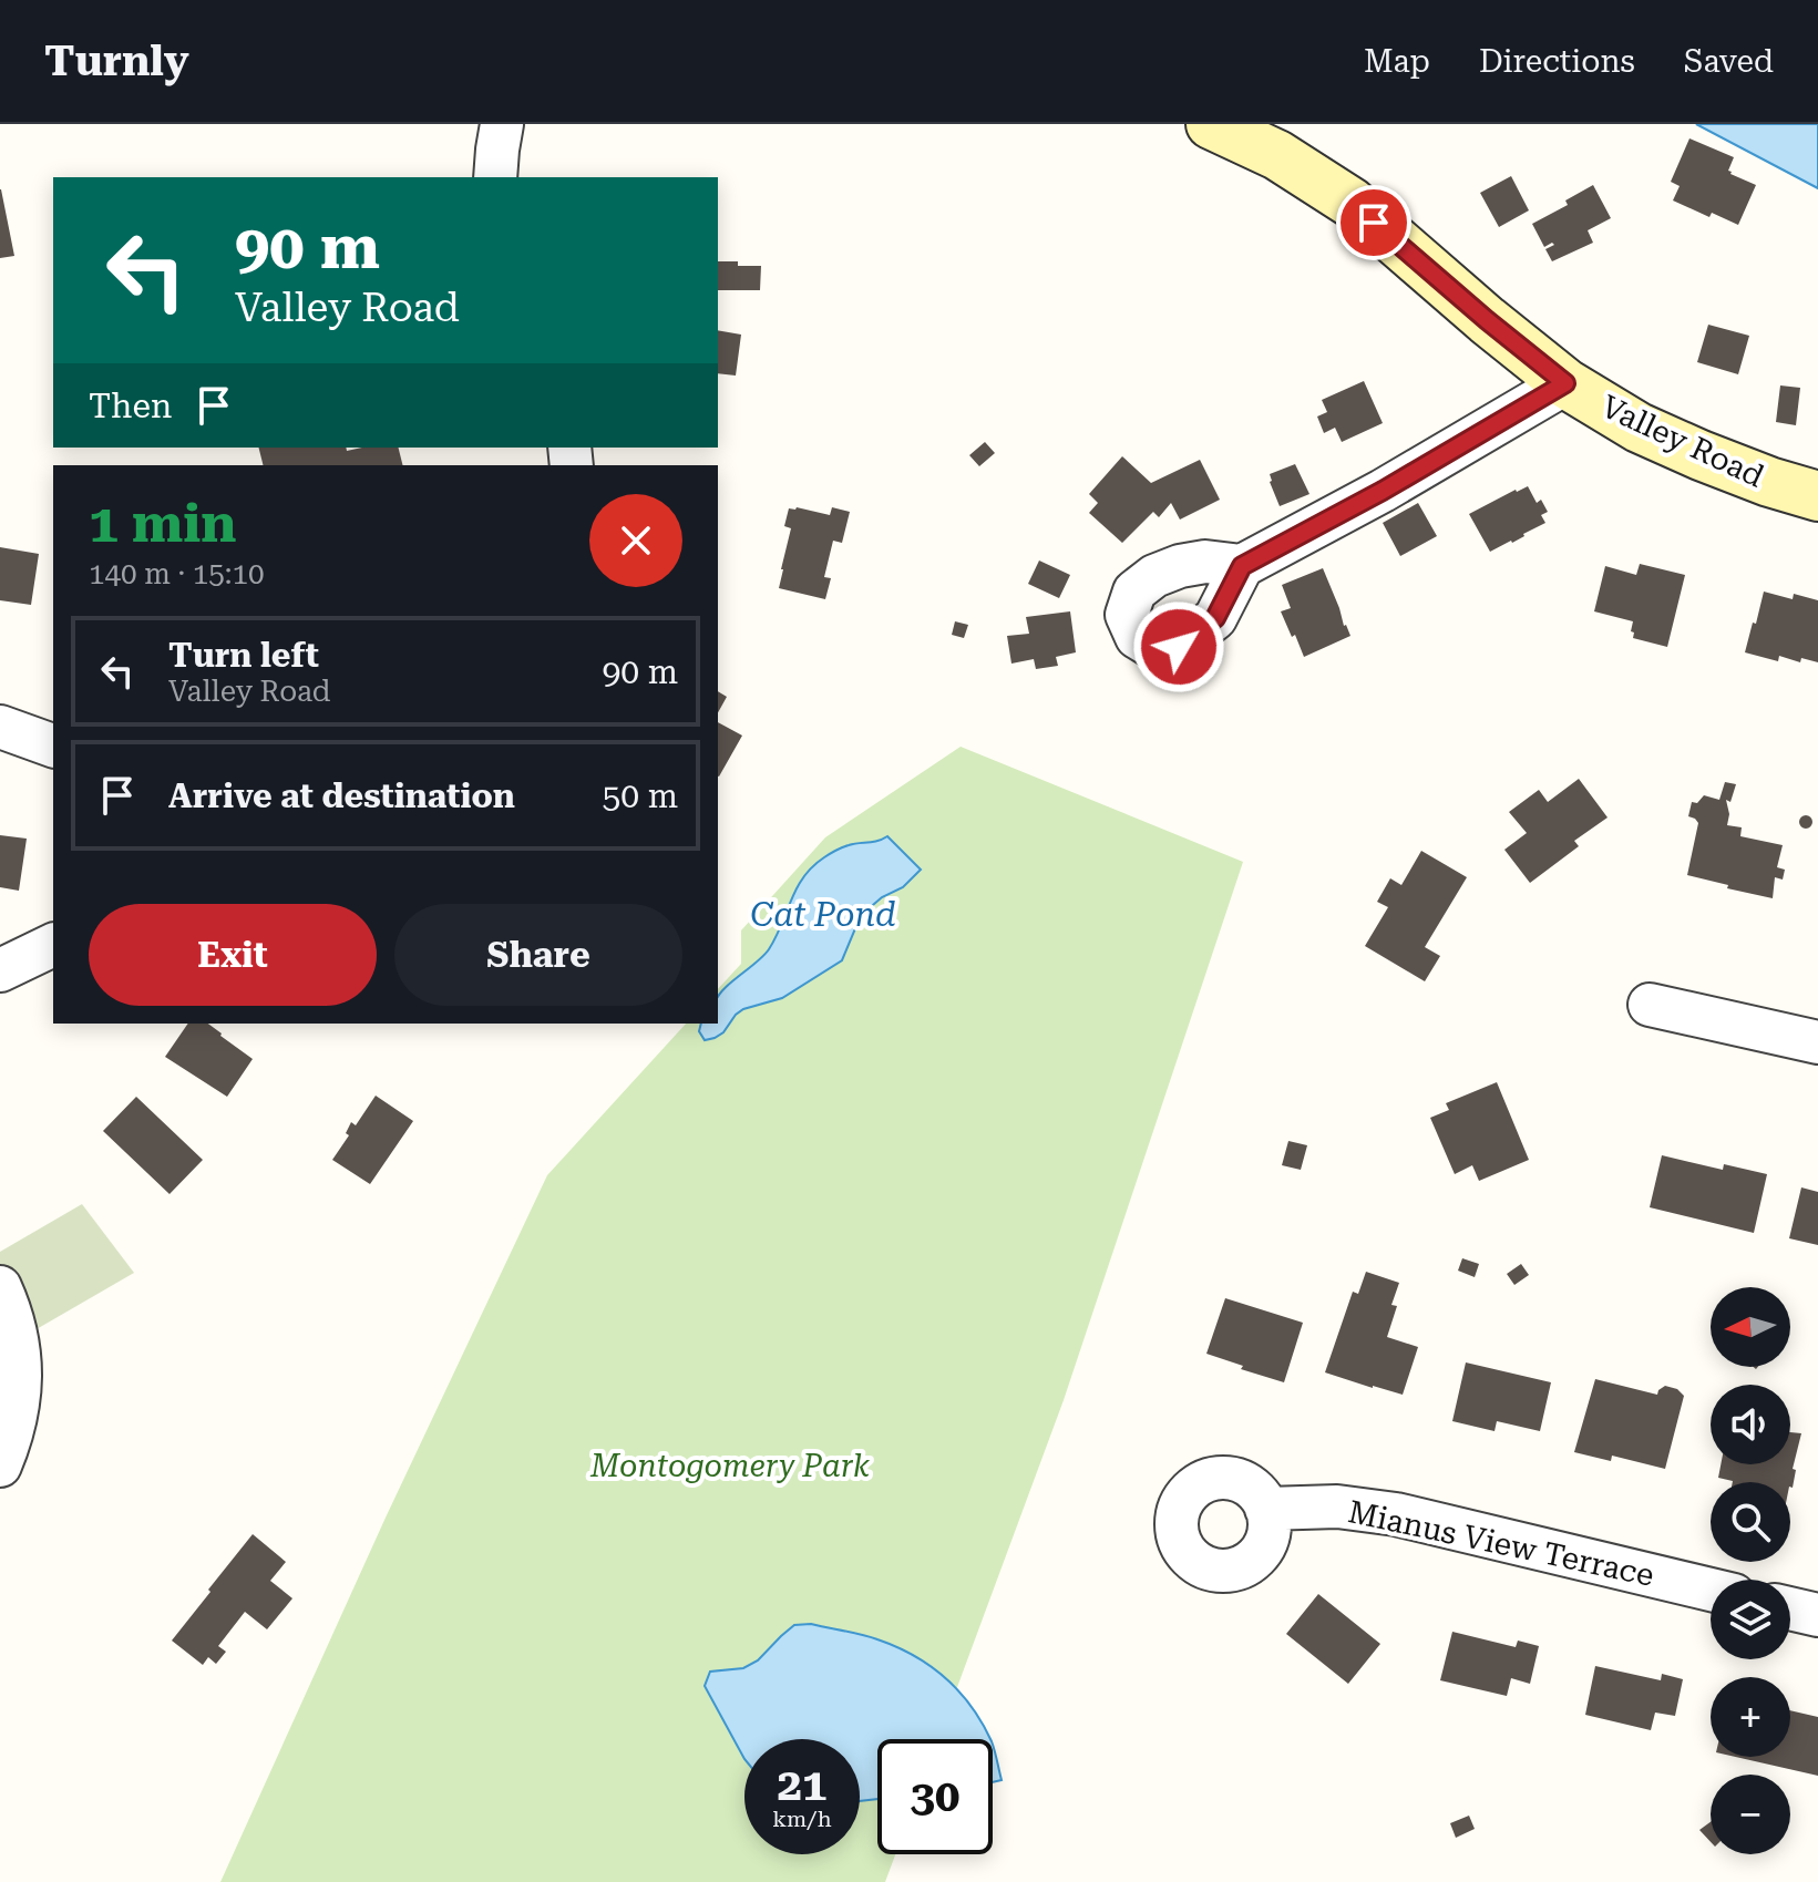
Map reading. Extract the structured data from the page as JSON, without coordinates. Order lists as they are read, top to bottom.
{
  "streets": {
    "main road": ["Valley Road"],
    "street": ["Mianus View Terrace"]
  },
  "water": ["Cat Pond"],
  "parks": ["Montogomery Park"],
  "north": "left",
  "page": {
    "header": "Turnly",
    "nav": ["Map", "Directions", "Saved"],
    "turn": ["90 m", "Valley Road"],
    "then": "Then",
    "heading": ["1 min", "140 m · 15:10"],
    "list": [
      {
        "name": "Turn left",
        "note": "Valley Road",
        "value": "90 m"
      },
      {
        "name": "Arrive at destination",
        "value": "50 m"
      }
    ],
    "buttons": ["Exit", "Share"],
    "map_buttons": ["+", "−"],
    "speed": "21 km/h",
    "limit": "30"
  }
}
